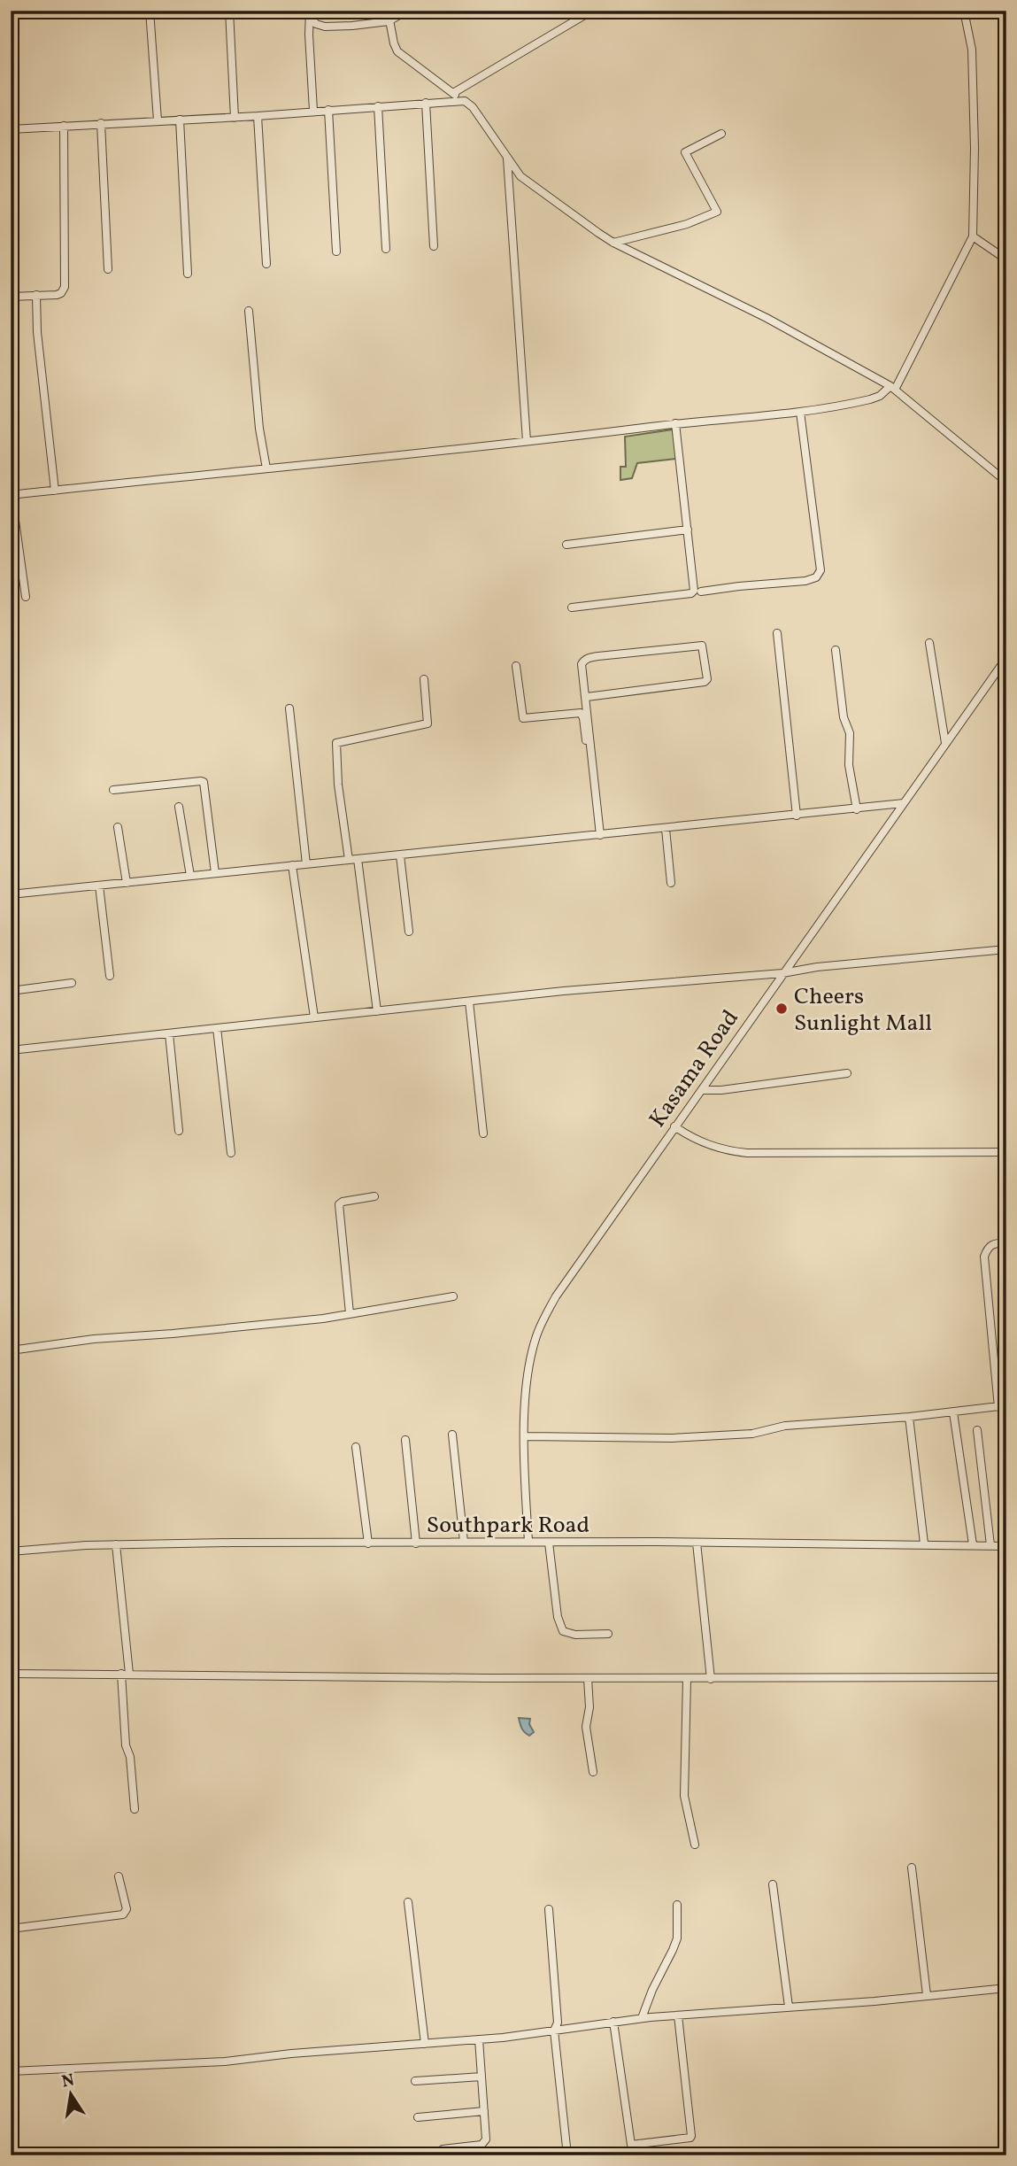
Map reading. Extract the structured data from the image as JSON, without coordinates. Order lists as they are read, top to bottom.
{
  "streets": {
    "street": ["Kasama Road", "Southpark Road"]
  },
  "crossings": [
    ["Kasama Road", "Southpark Road"]
  ],
  "places": ["Cheers Sunlight Mall"],
  "north": "top"
}
